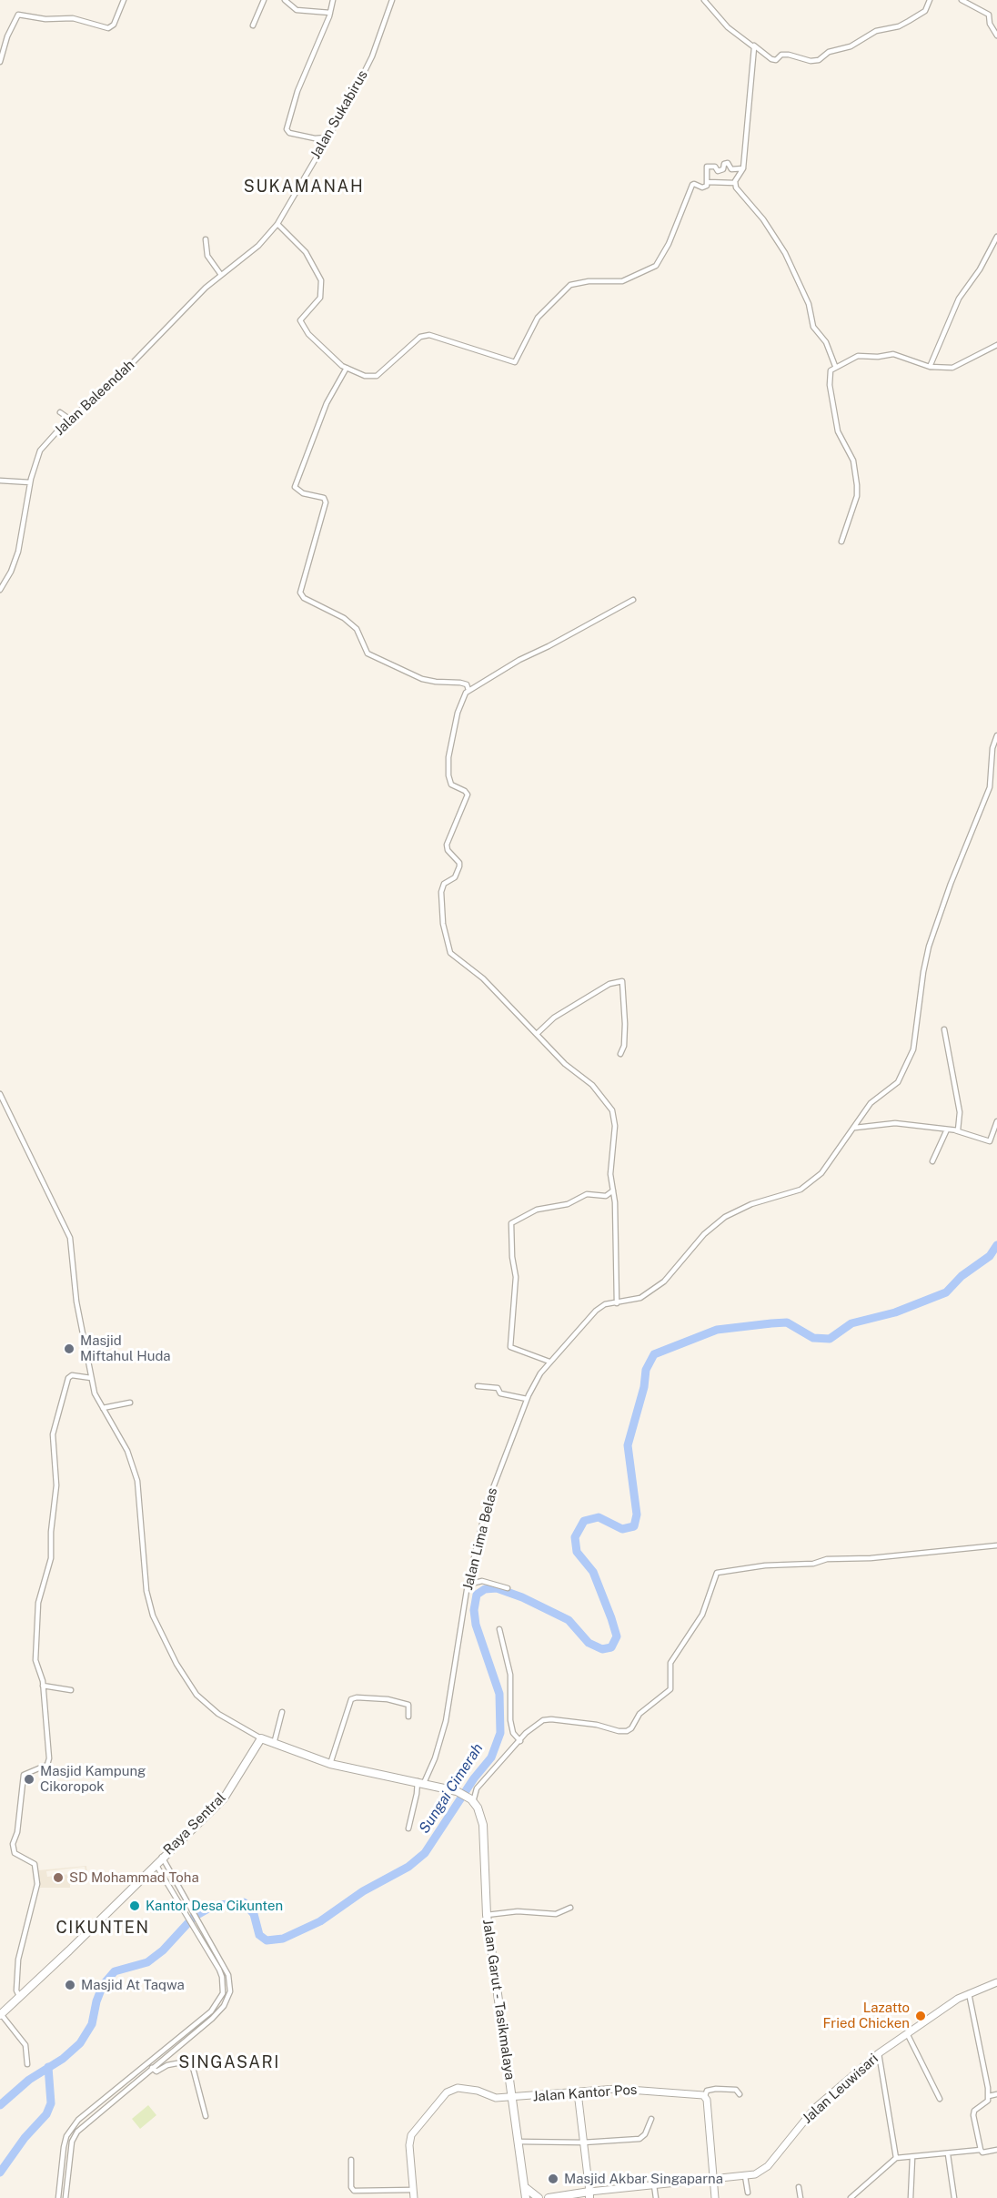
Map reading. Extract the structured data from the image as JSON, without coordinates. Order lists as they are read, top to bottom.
{
  "streets": {
    "main road": [
      "Raya Sentral",
      "Jalan Garut - Tasikmalaya",
      "Jalan Leuwisari",
      "Jalan Kantor Pos"
    ],
    "street": ["Jalan Sukabirus", "Jalan Baleendah", "Jalan Lima Belas"]
  },
  "crossings": [
    ["Jalan Sukabirus", "Jalan Baleendah"],
    ["Jalan Garut - Tasikmalaya", "Jalan Kantor Pos"]
  ],
  "districts": ["SUKAMANAH", "CIKUNTEN", "SINGASARI"],
  "water": ["Sungai Cimerah"],
  "places": [
    "Masjid Miftahul Huda",
    "Masjid Kampung Cikoropok",
    "SD Mohammad Toha",
    "Kantor Desa Cikunten",
    "Masjid At Taqwa",
    "Lazatto Fried Chicken",
    "Masjid Akbar Singaparna"
  ]
}
